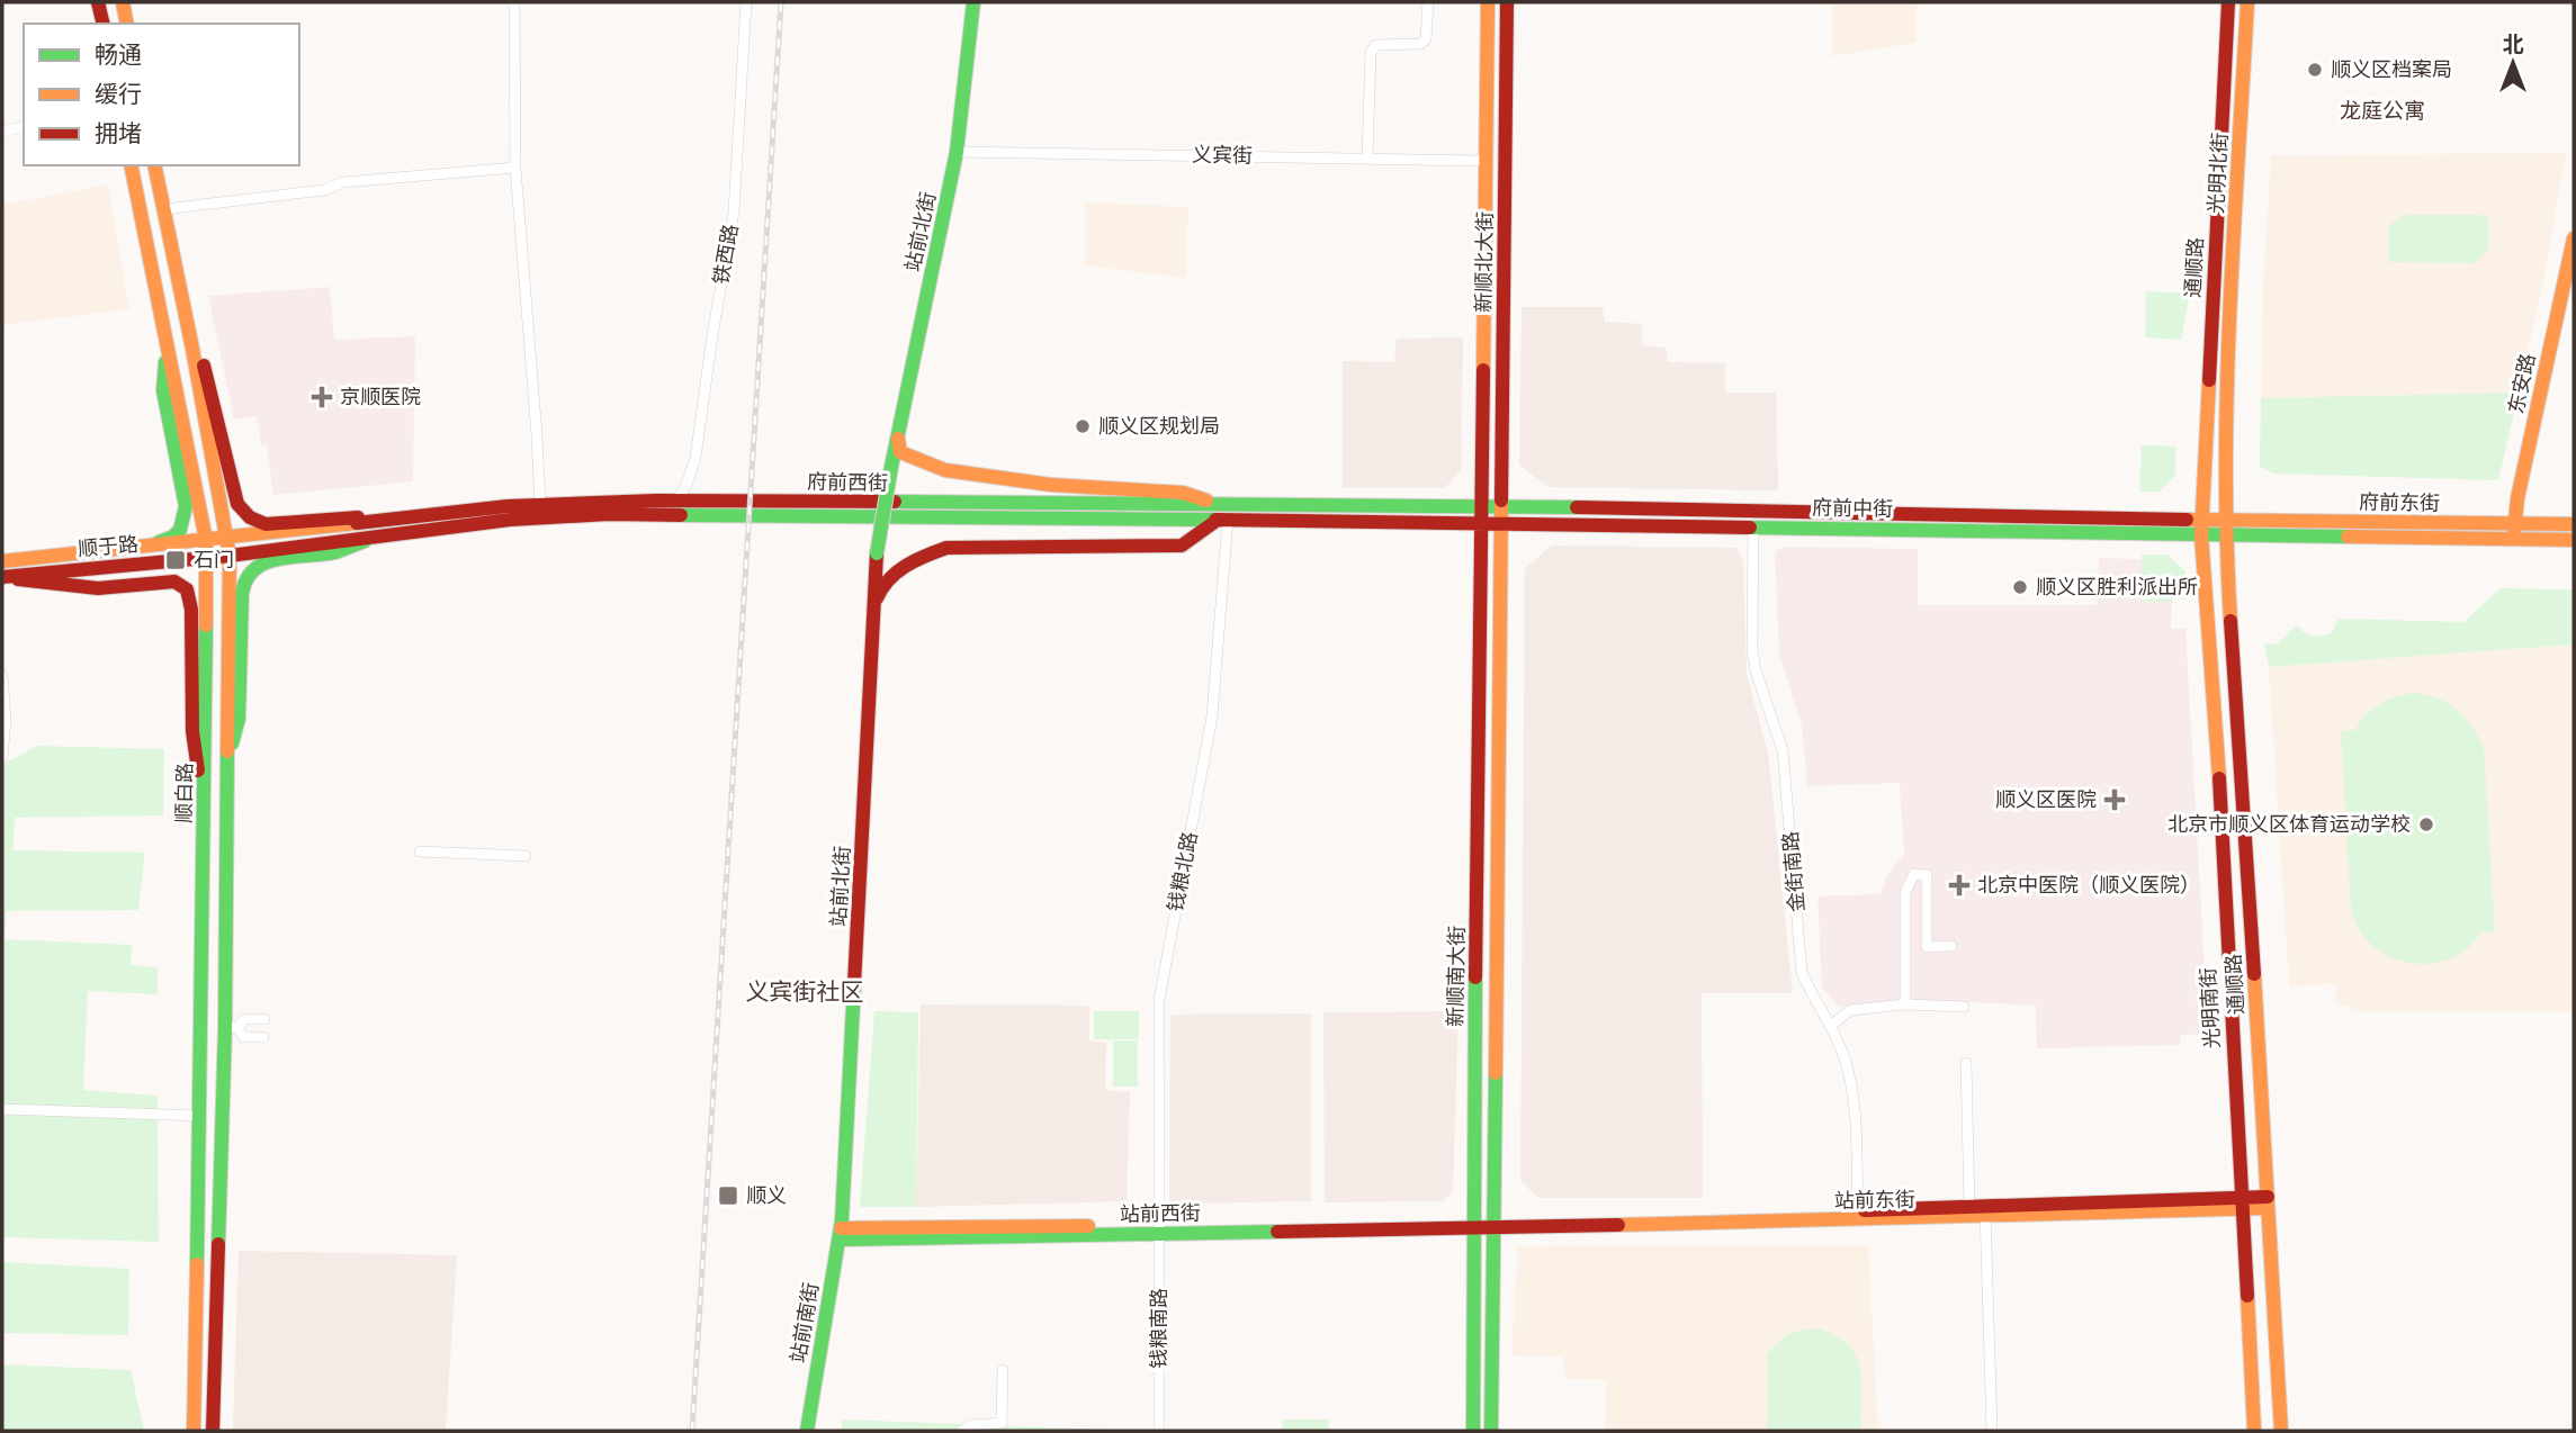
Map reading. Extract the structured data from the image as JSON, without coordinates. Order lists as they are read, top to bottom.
{
  "streets": {
    "main road": [
      "光明北街",
      "站前北街",
      "新顺北大街",
      "通顺路",
      "东安路",
      "府前西街",
      "府前东街",
      "府前中街",
      "顺于路",
      "顺白路",
      "新顺南大街",
      "光明南街",
      "站前东街",
      "站前西街",
      "站前南街"
    ],
    "street": [
      "义宾街",
      "铁西路",
      "钱粮北路",
      "金街南路",
      "钱粮南路"
    ]
  },
  "crossings": [
    ["义宾街", "站前北街"],
    ["义宾街", "新顺北大街"],
    ["光明北街", "通顺路"],
    ["光明北街", "府前东街"],
    ["光明北街", "府前中街"],
    ["站前北街", "站前西街"],
    ["站前北街", "站前南街"],
    ["铁西路", "府前西街"],
    ["新顺北大街", "府前西街"],
    ["新顺北大街", "府前中街"],
    ["新顺北大街", "新顺南大街"],
    ["通顺路", "府前东街"],
    ["通顺路", "府前中街"],
    ["通顺路", "光明南街"],
    ["通顺路", "站前东街"],
    ["东安路", "府前东街"],
    ["府前西街", "府前中街"],
    ["府前西街", "顺于路"],
    ["府前西街", "顺白路"],
    ["府前西街", "钱粮北路"],
    ["府前西街", "新顺南大街"],
    ["府前东街", "府前中街"],
    ["府前中街", "金街南路"],
    ["府前中街", "新顺南大街"],
    ["府前中街", "光明南街"],
    ["顺于路", "顺白路"],
    ["钱粮北路", "站前西街"],
    ["钱粮北路", "钱粮南路"],
    ["金街南路", "站前东街"],
    ["新顺南大街", "站前东街"],
    ["新顺南大街", "站前西街"],
    ["光明南街", "站前东街"],
    ["站前东街", "站前西街"],
    ["站前西街", "站前南街"],
    ["站前西街", "钱粮南路"]
  ],
  "districts": ["龙庭公寓", "义宾街社区"],
  "places": {
    "other": [
      "顺义区档案局",
      "顺义区规划局",
      "顺义区胜利派出所",
      "北京市顺义区体育运动学校"
    ],
    "health": ["京顺医院", "顺义区医院", "北京中医院（顺义医院）"],
    "transit": ["石门", "顺义"]
  },
  "legend": ["畅通", "缓行", "拥堵"],
  "north": "top"
}
